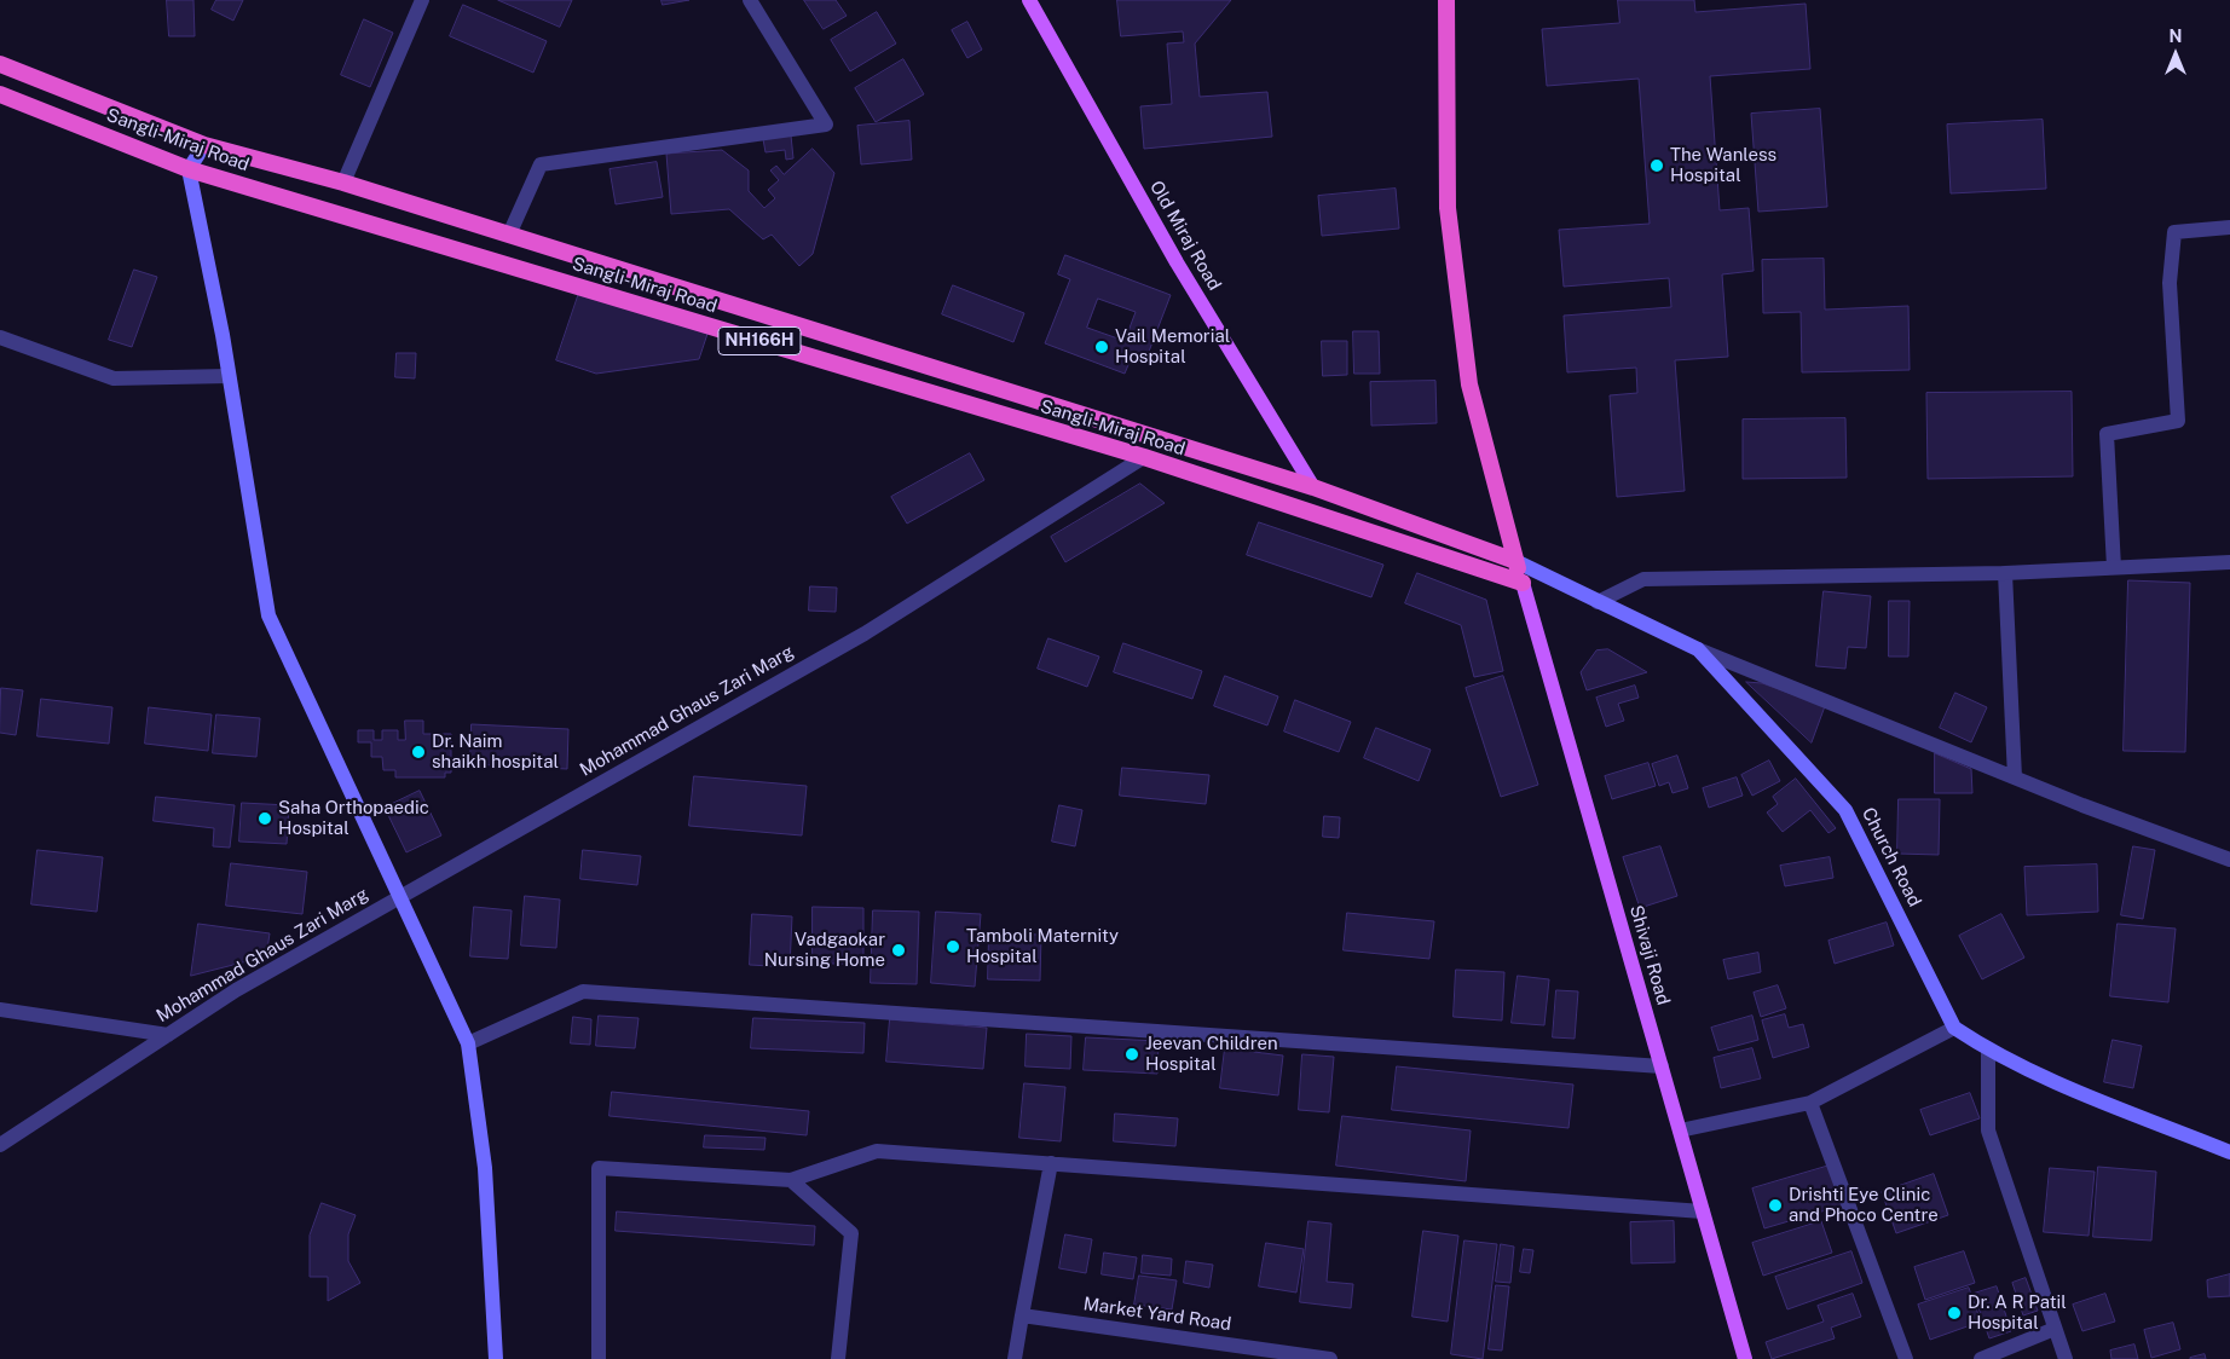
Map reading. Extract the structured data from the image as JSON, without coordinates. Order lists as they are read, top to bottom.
{
  "streets": {
    "highway": ["Sangli-Miraj Road", "NH166H", "Shivaji Road"],
    "main road": ["Old Miraj Road", "Church Road"],
    "street": ["Mohammad Ghaus Zari Marg", "Market Yard Road"]
  },
  "crossings": [
    ["Sangli-Miraj Road", "Old Miraj Road"],
    ["Sangli-Miraj Road", "Mohammad Ghaus Zari Marg"],
    ["Sangli-Miraj Road", "Church Road"],
    ["Sangli-Miraj Road", "Shivaji Road"],
    ["Church Road", "Shivaji Road"]
  ],
  "places": [
    "The Wanless Hospital",
    "Vail Memorial Hospital",
    "Dr. Naim shaikh hospital",
    "Saha Orthopaedic Hospital",
    "Tamboli Maternity Hospital",
    "Vadgaokar Nursing Home",
    "Jeevan Children Hospital",
    "Drishti Eye Clinic and Phoco Centre",
    "Dr. A R Patil Hospital"
  ],
  "north": "top"
}
